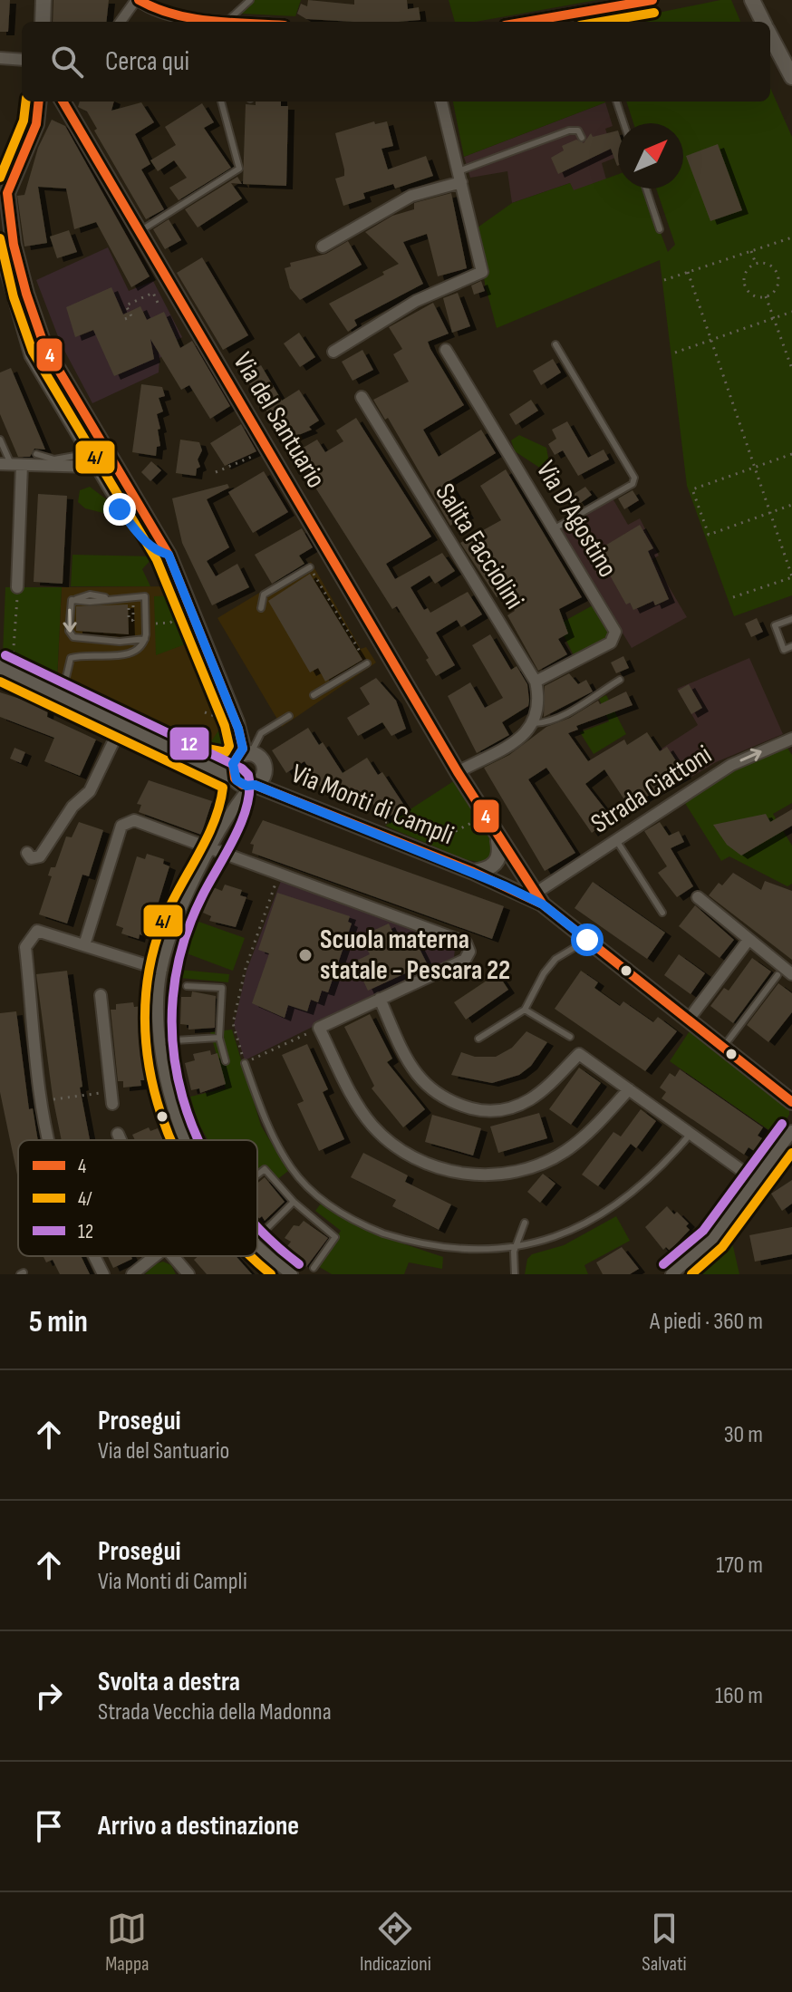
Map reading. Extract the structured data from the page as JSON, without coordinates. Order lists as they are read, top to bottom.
{
  "streets": {
    "street": [
      "Via del Santuario",
      "Via D'Agostino",
      "Salita Facciolini",
      "Strada Ciattoni",
      "Via Monti di Campli"
    ]
  },
  "crossings": [
    ["Via del Santuario", "Strada Ciattoni"],
    ["Via del Santuario", "Via Monti di Campli"],
    ["Via D'Agostino", "Salita Facciolini"],
    ["Strada Ciattoni", "Via Monti di Campli"]
  ],
  "one_way": ["Strada Ciattoni"],
  "places": ["Scuola materna statale - Pescara 22"],
  "lines": ["transit line 4", "transit line 4/", "transit line 12"],
  "legend": ["4", "4/", "12"],
  "north": "top right",
  "page": {
    "search": "Cerca qui",
    "heading": ["5 min", "A piedi · 360 m"],
    "list": [
      ["Prosegui", "Via del Santuario", "30 m"],
      ["Prosegui", "Via Monti di Campli", "170 m"],
      ["Svolta a destra", "Strada Vecchia della Madonna", "160 m"],
      "Arrivo a destinazione"
    ],
    "nav": ["Mappa", "Indicazioni", "Salvati"]
  }
}
